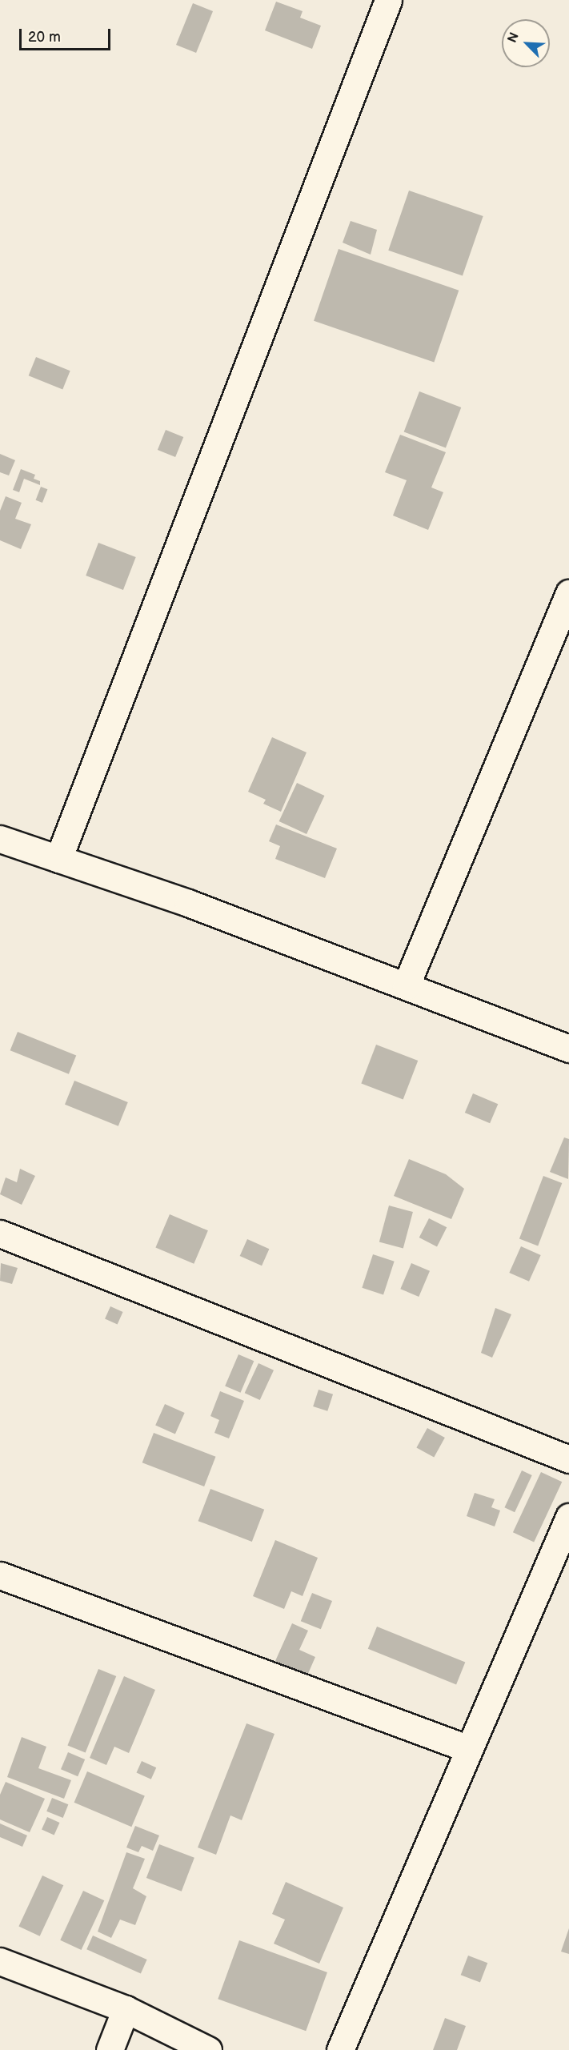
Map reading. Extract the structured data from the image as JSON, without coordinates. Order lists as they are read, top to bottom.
{
  "scale_bar": "20 m",
  "north": "top left"
}
